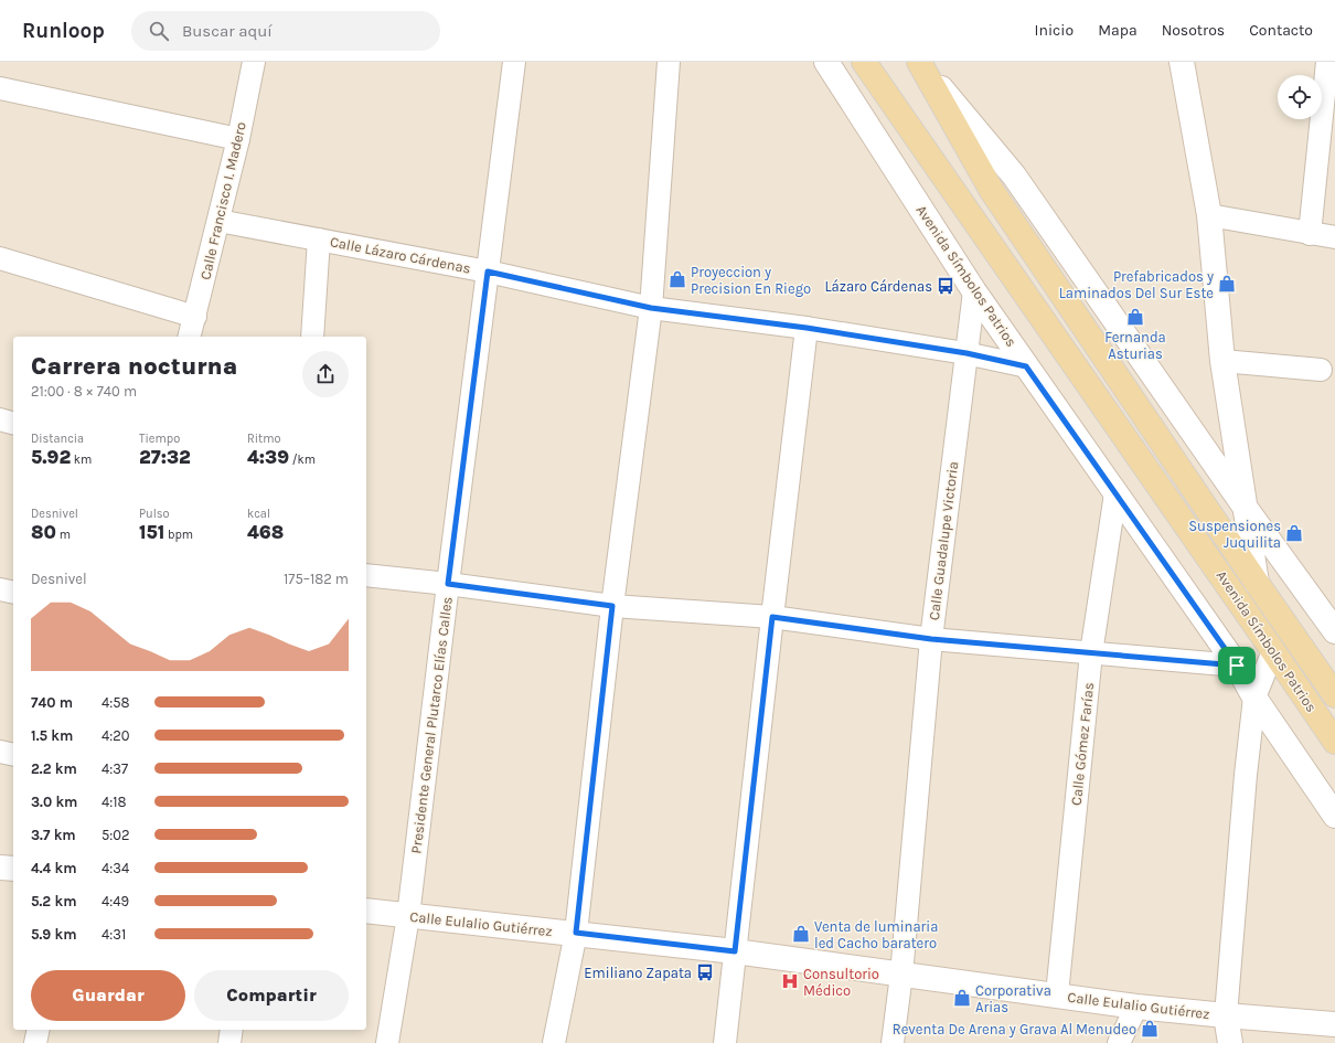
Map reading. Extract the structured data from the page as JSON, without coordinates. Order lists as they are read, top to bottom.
{
  "streets": {
    "main road": ["Avenida Símbolos Patrios"],
    "street": [
      "Calle Francisco I. Madero",
      "Calle Lázaro Cárdenas",
      "Calle Guadalupe Victoria",
      "Presidente General Plutarco Elías Calles",
      "Calle Gómez Farías",
      "Calle Eulalio Gutiérrez"
    ]
  },
  "crossings": [
    ["Calle Francisco I. Madero", "Calle Lázaro Cárdenas"],
    ["Calle Lázaro Cárdenas", "Avenida Símbolos Patrios"],
    ["Calle Lázaro Cárdenas", "Calle Guadalupe Victoria"],
    ["Calle Lázaro Cárdenas", "Presidente General Plutarco Elías Calles"],
    ["Avenida Símbolos Patrios", "Calle Guadalupe Victoria"],
    ["Avenida Símbolos Patrios", "Calle Gómez Farías"],
    ["Calle Guadalupe Victoria", "Calle Eulalio Gutiérrez"],
    ["Presidente General Plutarco Elías Calles", "Calle Eulalio Gutiérrez"],
    ["Calle Gómez Farías", "Calle Eulalio Gutiérrez"]
  ],
  "places": {
    "shop": [
      "Proyeccion y Precision En Riego",
      "Prefabricados y Laminados Del Sur Este",
      "Fernanda Asturias",
      "Suspensiones Juquilita",
      "Venta de luminaria led Cacho baratero",
      "Corporativa Arias",
      "Reventa De Arena y Grava Al Menudeo"
    ],
    "bus stop": ["Lázaro Cárdenas", "Emiliano Zapata"],
    "hospital": ["Consultorio Médico"]
  },
  "page": {
    "header": "Runloop",
    "search": "Buscar aquí",
    "nav": [
      "Inicio",
      "Mapa",
      "Nosotros",
      "Contacto"
    ],
    "heading": ["Carrera nocturna", "21:00 · 8 × 740 m"],
    "stats": [
      ["Distancia", "5.92 km"],
      ["Tiempo", "27:32"],
      ["Ritmo", "4:39 /km"],
      ["Desnivel", "80 m"],
      ["Pulso", "151 bpm"],
      ["kcal", "468"]
    ],
    "chart": ["Desnivel", "175–182 m"],
    "list": [
      {
        "name": "740 m",
        "note": "4:58"
      },
      {
        "name": "1.5 km",
        "note": "4:20"
      },
      {
        "name": "2.2 km",
        "note": "4:37"
      },
      {
        "name": "3.0 km",
        "note": "4:18"
      },
      {
        "name": "3.7 km",
        "note": "5:02"
      },
      {
        "name": "4.4 km",
        "note": "4:34"
      },
      {
        "name": "5.2 km",
        "note": "4:49"
      },
      {
        "name": "5.9 km",
        "note": "4:31"
      }
    ],
    "buttons": ["Guardar", "Compartir"]
  }
}
